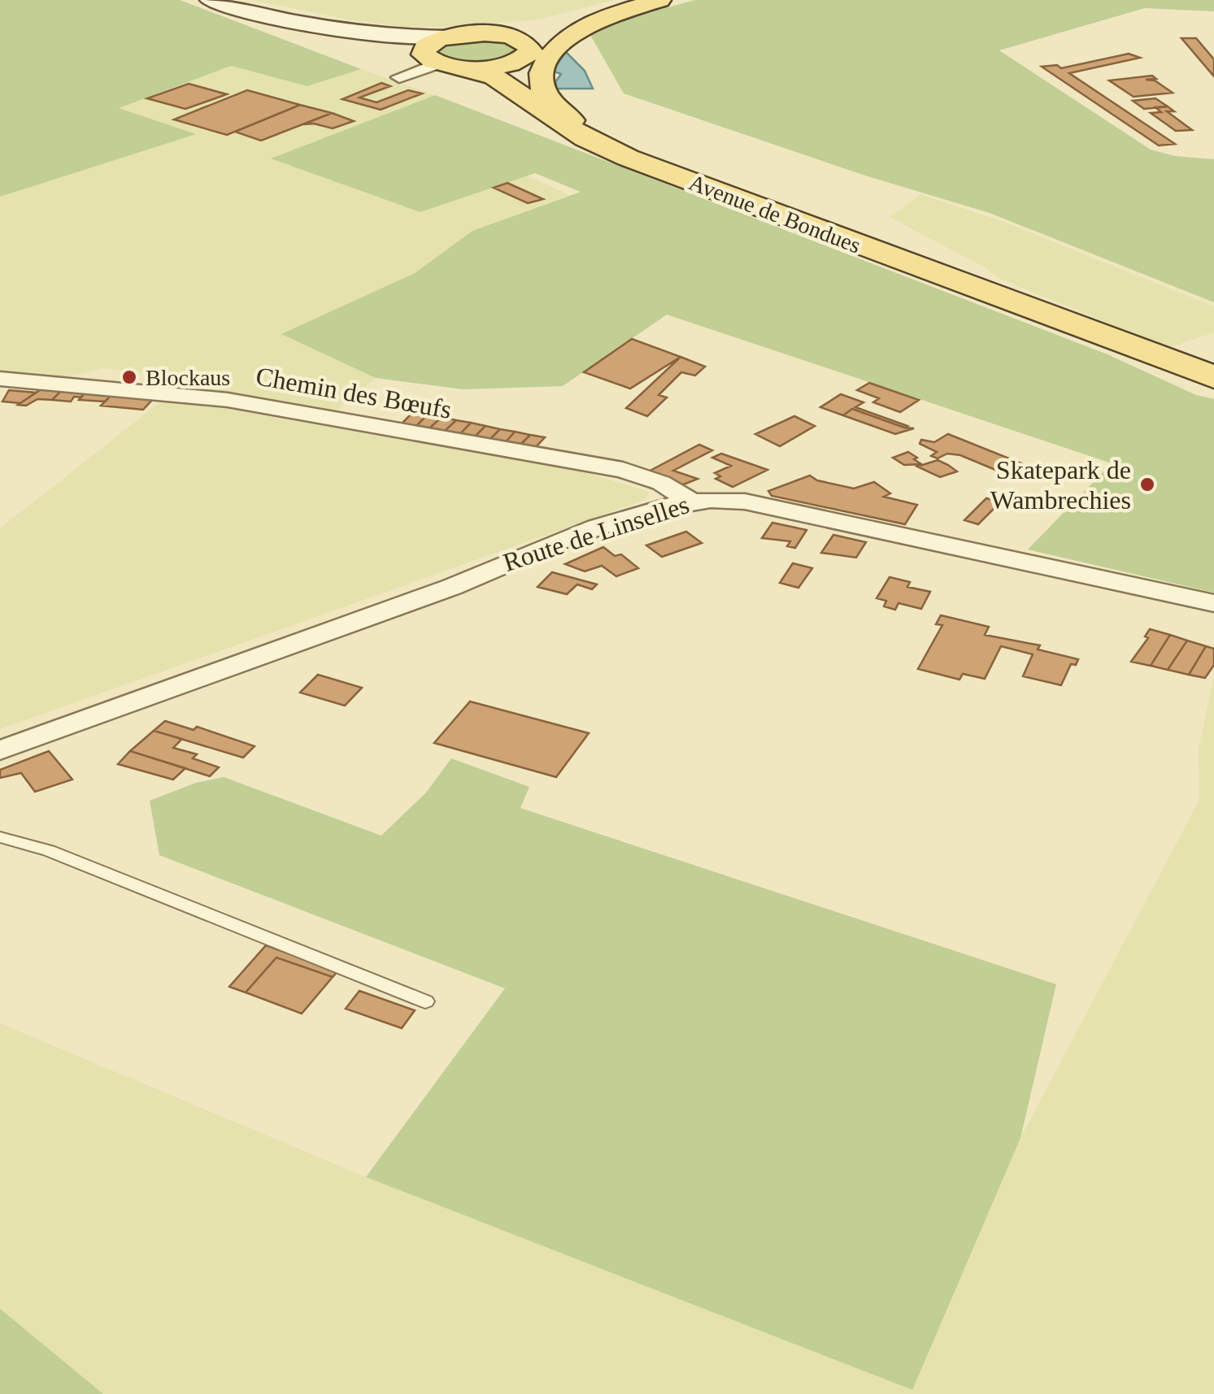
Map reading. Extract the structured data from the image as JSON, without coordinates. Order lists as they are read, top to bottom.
{
  "streets": {
    "main road": ["Avenue de Bondues"],
    "street": ["Chemin des Bœufs", "Route de Linselles"]
  },
  "crossings": [
    ["Chemin des Bœufs", "Route de Linselles"]
  ],
  "places": ["Blockaus", "Skatepark de Wambrechies"]
}
